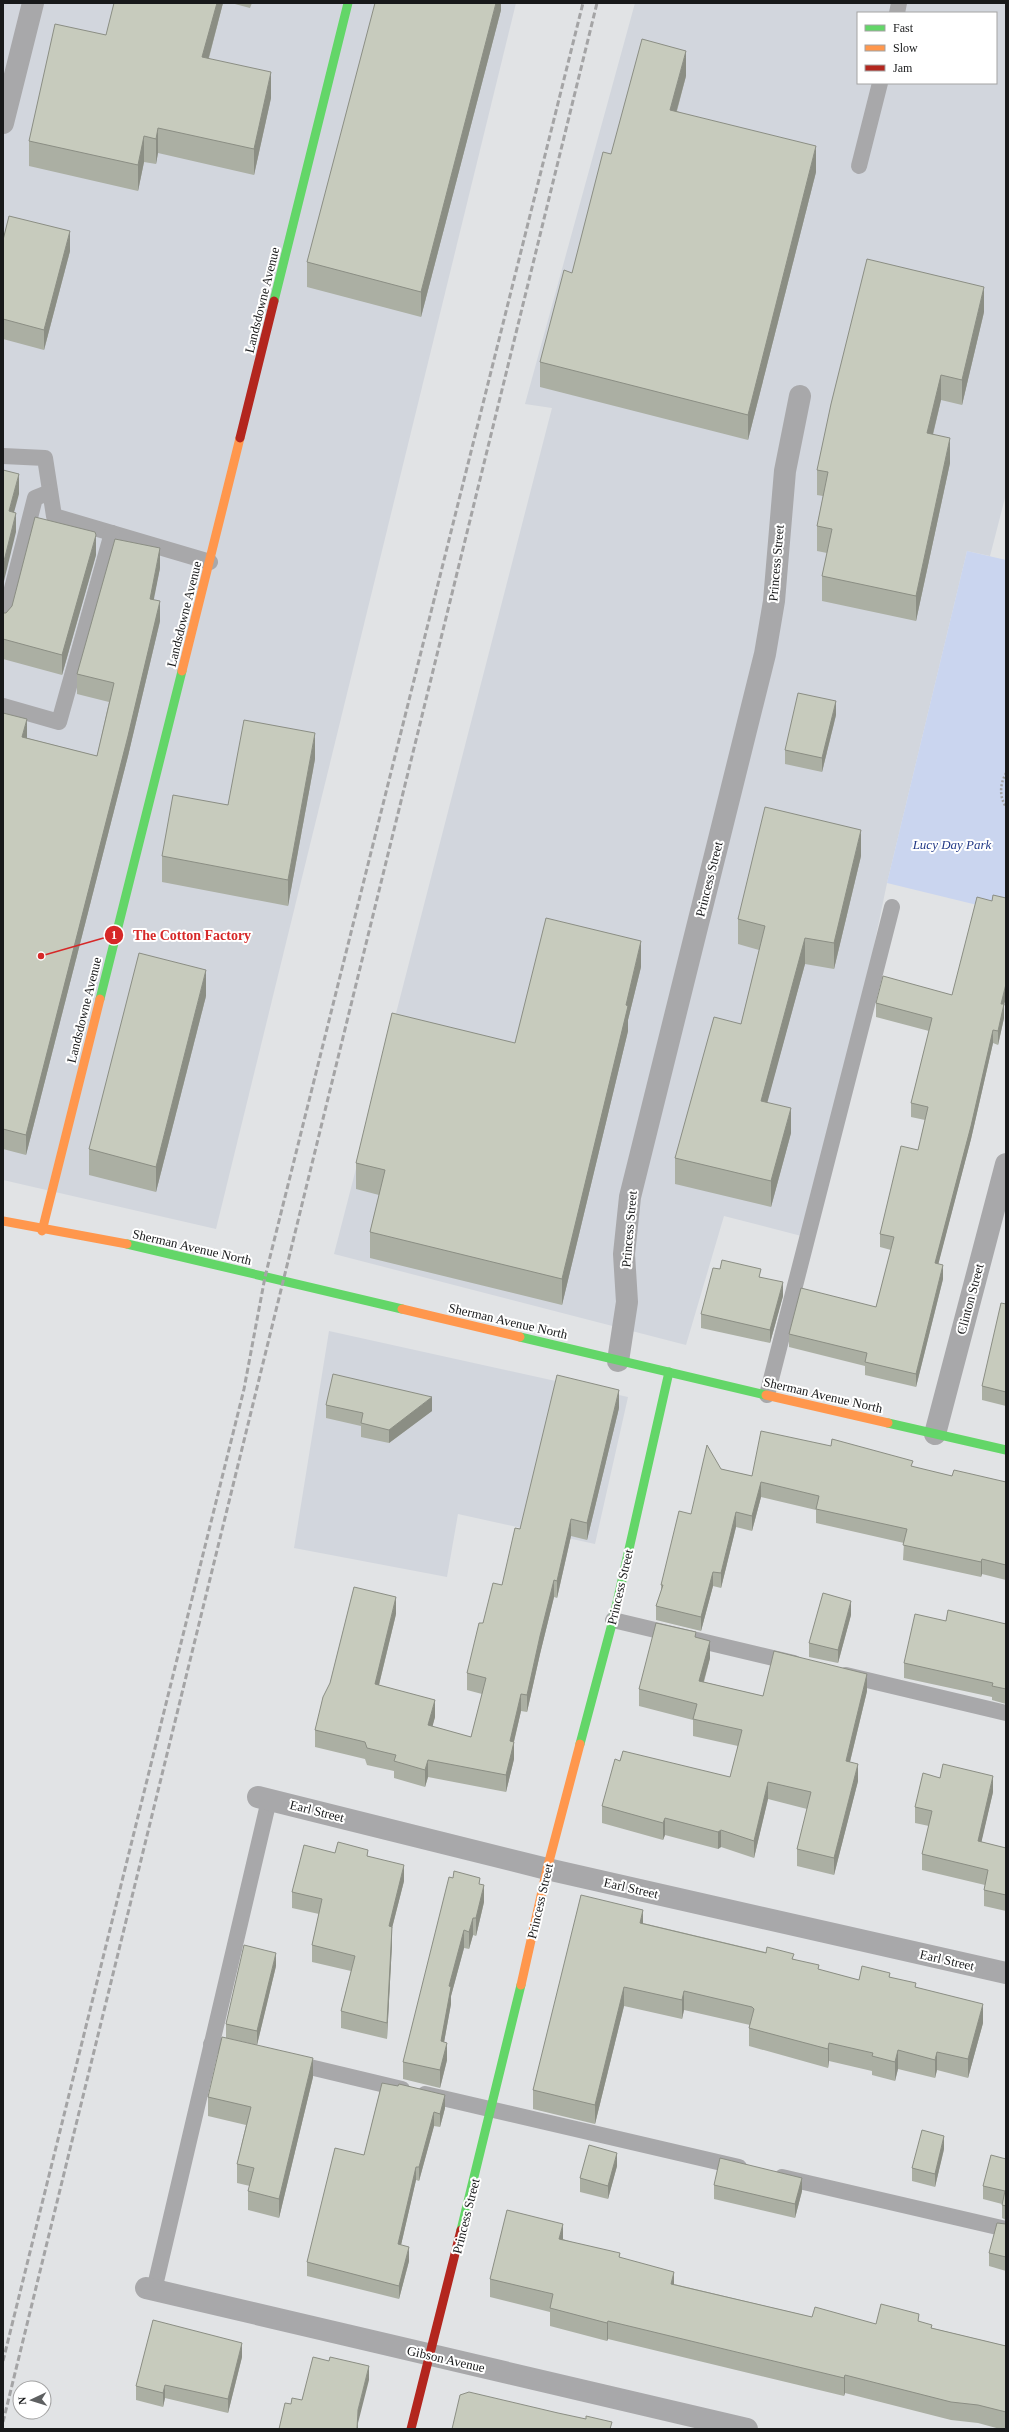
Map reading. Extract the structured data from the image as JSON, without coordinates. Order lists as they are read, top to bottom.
{
  "streets": {
    "street": [
      "Landsdowne Avenue",
      "Princess Street",
      "Sherman Avenue North",
      "Clinton Street",
      "Earl Street",
      "Gibson Avenue"
    ]
  },
  "crossings": [
    ["Landsdowne Avenue", "Sherman Avenue North"],
    ["Princess Street", "Sherman Avenue North"],
    ["Princess Street", "Earl Street"],
    ["Princess Street", "Gibson Avenue"],
    ["Sherman Avenue North", "Clinton Street"]
  ],
  "parks": ["Lucy Day Park"],
  "places": ["The Cotton Factory"],
  "legend": ["Fast", "Slow", "Jam"],
  "north": "left"
}
